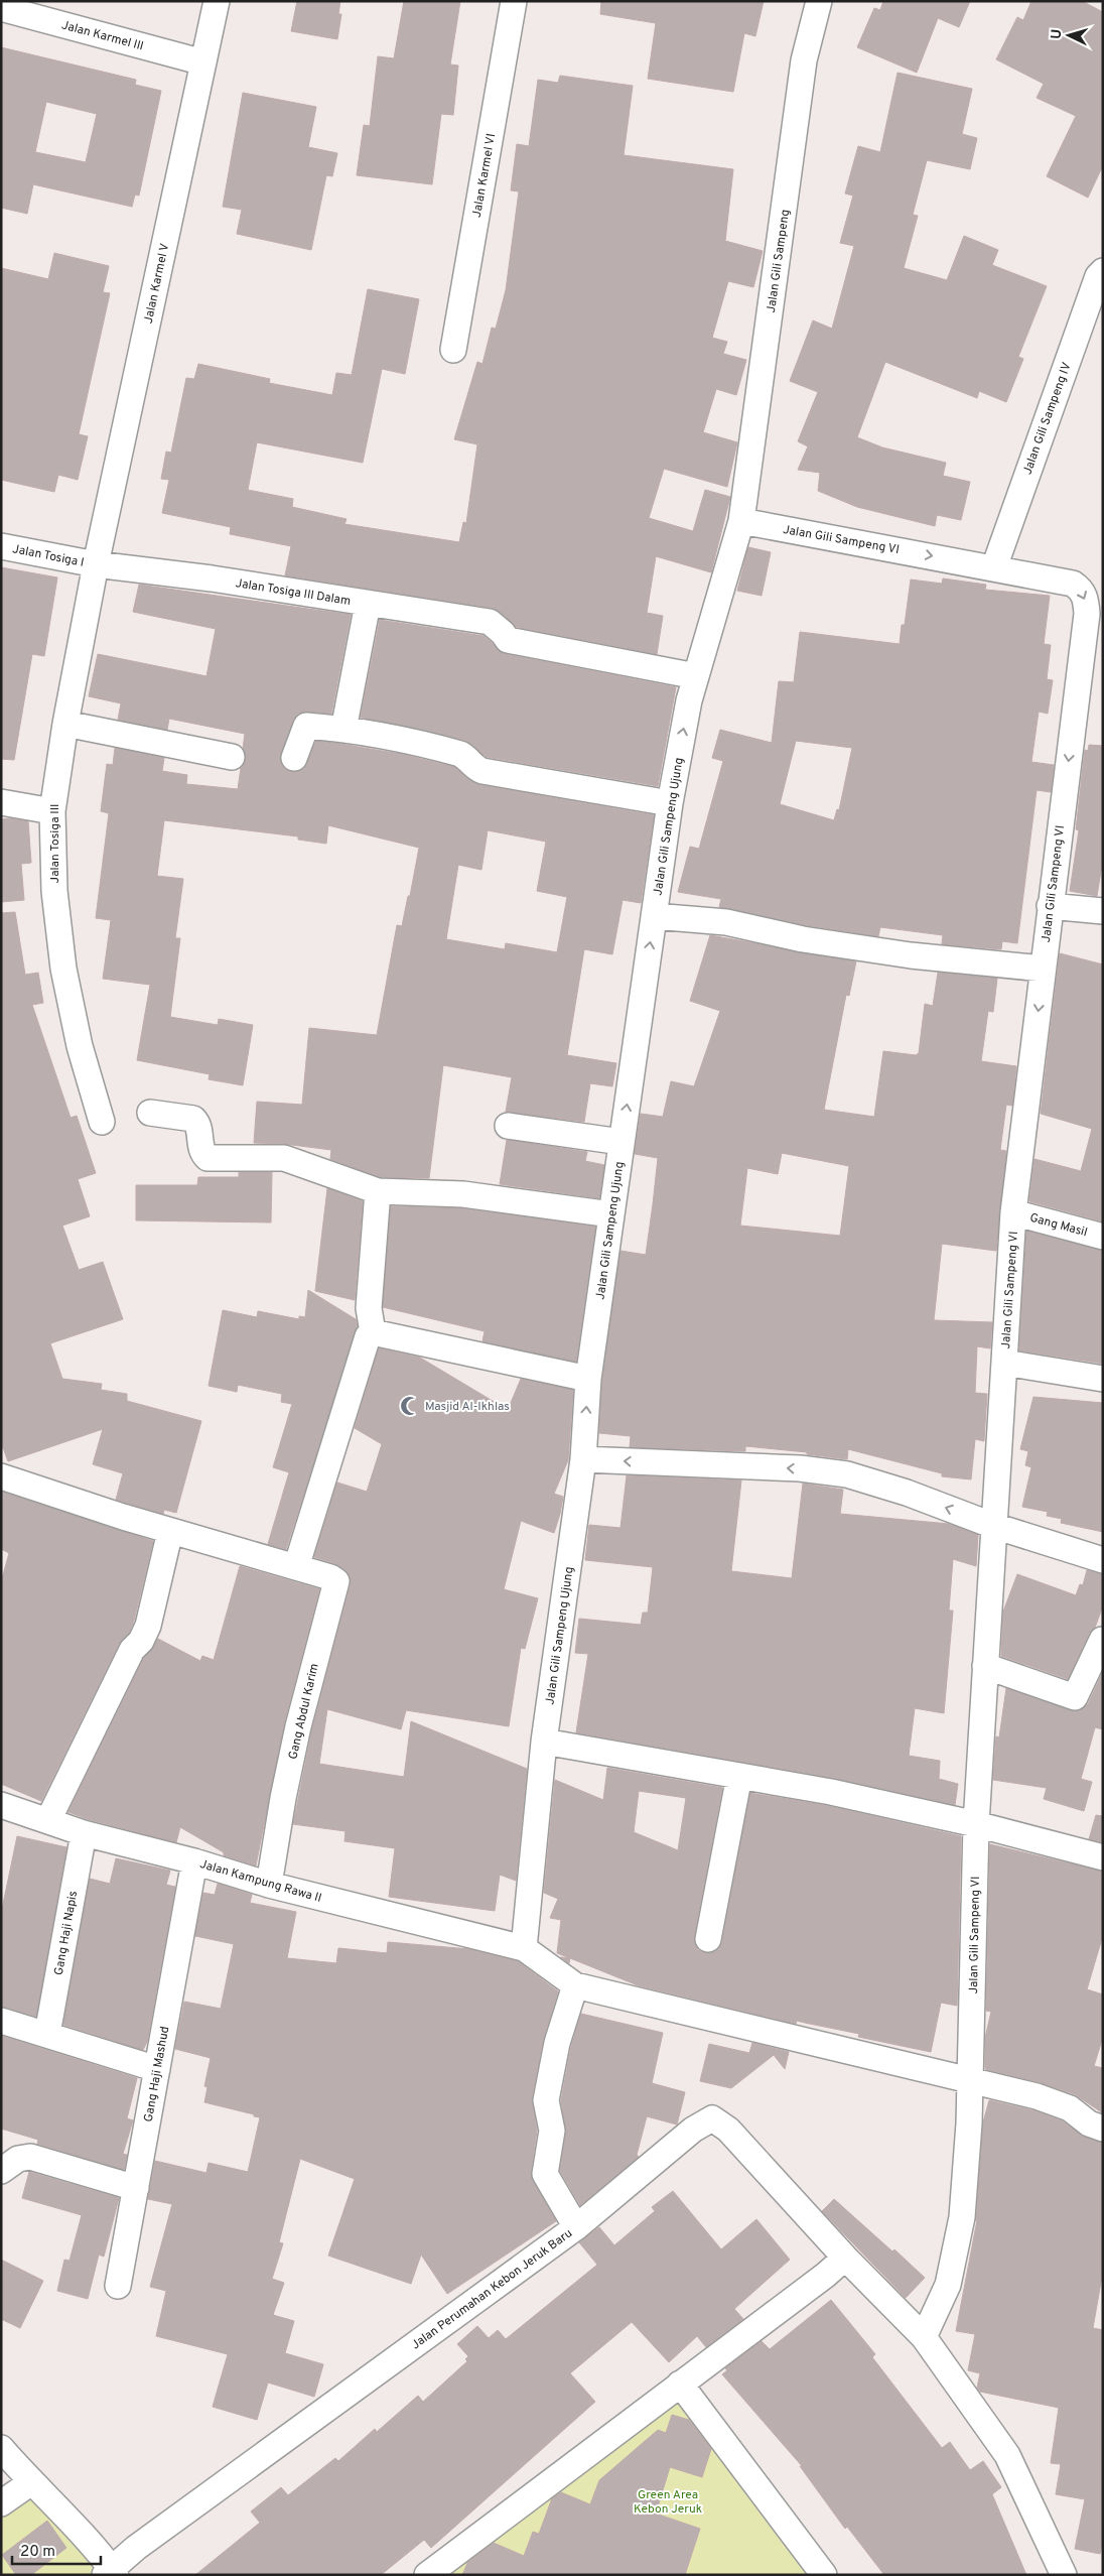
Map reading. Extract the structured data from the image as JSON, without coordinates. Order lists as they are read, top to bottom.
{
  "streets": {
    "street": [
      "Jalan Karmel III",
      "Jalan Karmel VI",
      "Jalan Gili Sampeng",
      "Jalan Karmel V",
      "Jalan Gili Sampeng IV",
      "Jalan Gili Sampeng VI",
      "Jalan Tosiga I",
      "Jalan Tosiga III Dalam",
      "Jalan Gili Sampeng Ujung",
      "Jalan Tosiga III",
      "Gang Masil",
      "Gang Abdul Karim",
      "Jalan Kampung Rawa II",
      "Gang Haji Napis",
      "Gang Haji Mashud",
      "Jalan Perumahan Kebon Jeruk Baru"
    ]
  },
  "crossings": [
    ["Jalan Karmel III", "Jalan Karmel V"],
    ["Jalan Gili Sampeng", "Jalan Gili Sampeng VI"],
    ["Jalan Gili Sampeng", "Jalan Gili Sampeng Ujung"],
    ["Jalan Karmel V", "Jalan Tosiga I"],
    ["Jalan Karmel V", "Jalan Tosiga III Dalam"],
    ["Jalan Karmel V", "Jalan Tosiga III"],
    ["Jalan Gili Sampeng IV", "Jalan Gili Sampeng VI"],
    ["Jalan Gili Sampeng VI", "Jalan Gili Sampeng Ujung"],
    ["Jalan Gili Sampeng VI", "Gang Masil"],
    ["Jalan Gili Sampeng VI", "Jalan Perumahan Kebon Jeruk Baru"],
    ["Jalan Tosiga I", "Jalan Tosiga III Dalam"],
    ["Jalan Tosiga I", "Jalan Tosiga III"],
    ["Jalan Tosiga III Dalam", "Jalan Gili Sampeng Ujung"],
    ["Jalan Tosiga III Dalam", "Jalan Tosiga III"],
    ["Jalan Gili Sampeng Ujung", "Jalan Kampung Rawa II"],
    ["Gang Abdul Karim", "Jalan Kampung Rawa II"],
    ["Jalan Kampung Rawa II", "Gang Haji Napis"],
    ["Jalan Kampung Rawa II", "Gang Haji Mashud"]
  ],
  "parks": ["Green Area Kebon Jeruk"],
  "places": {
    "mosque": ["Masjid Al-Ikhlas"]
  },
  "scale_bar": "20 m",
  "north": "left"
}
